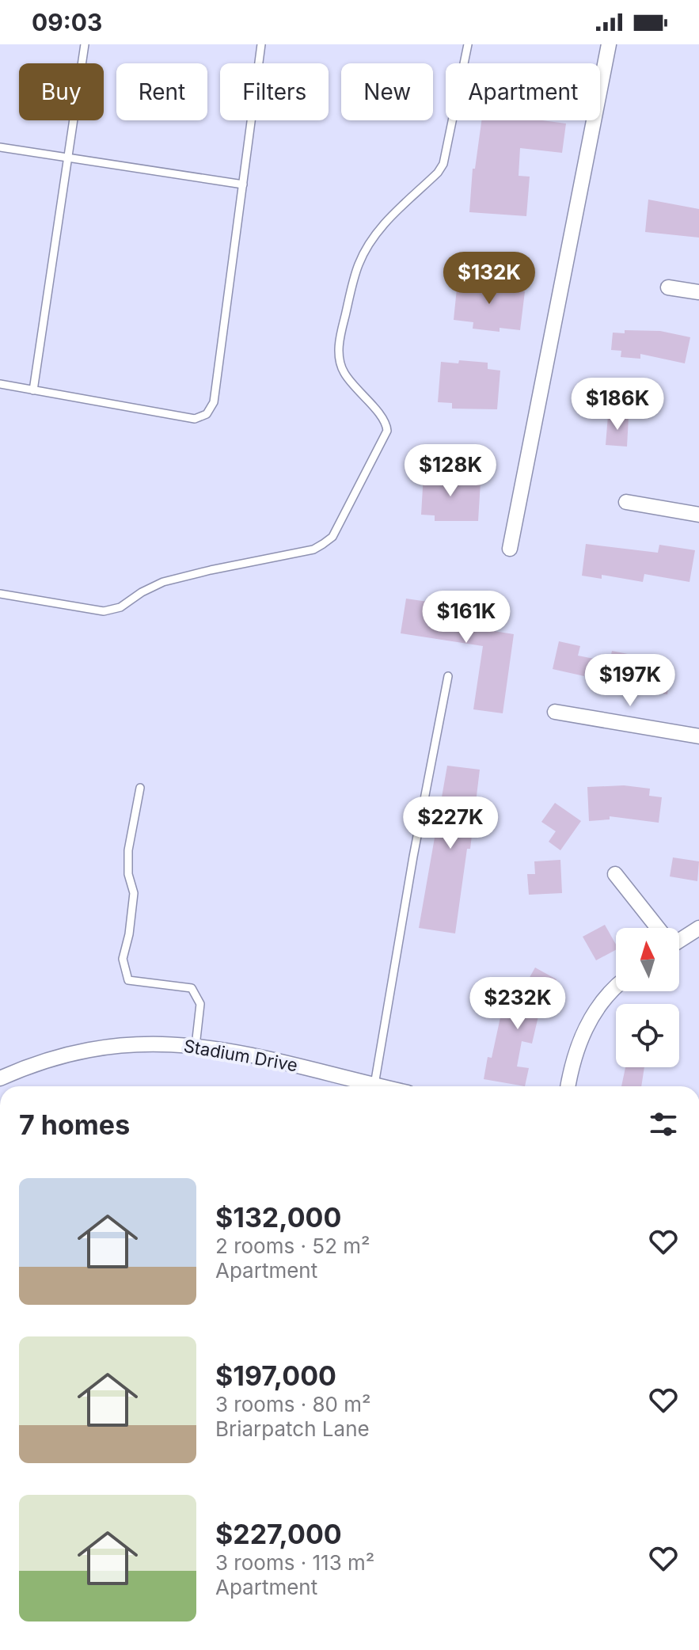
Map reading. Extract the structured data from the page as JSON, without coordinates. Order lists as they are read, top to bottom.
{
  "streets": {
    "street": ["Stadium Drive"]
  },
  "north": "top",
  "page": {
    "status": "09:03",
    "chip": [
      "Buy",
      "Rent",
      "Filters",
      "New",
      "Apartment"
    ],
    "price": [
      "$132K",
      "$186K",
      "$128K",
      "$161K",
      "$197K",
      "$227K",
      "$232K"
    ],
    "heading": "7 homes",
    "list": [
      {
        "name": "$132,000",
        "note": "2 rooms · 52 m² · Apartment"
      },
      {
        "name": "$197,000",
        "note": "3 rooms · 80 m² · Briarpatch Lane"
      },
      {
        "name": "$227,000",
        "note": "3 rooms · 113 m² · Apartment"
      }
    ]
  }
}
